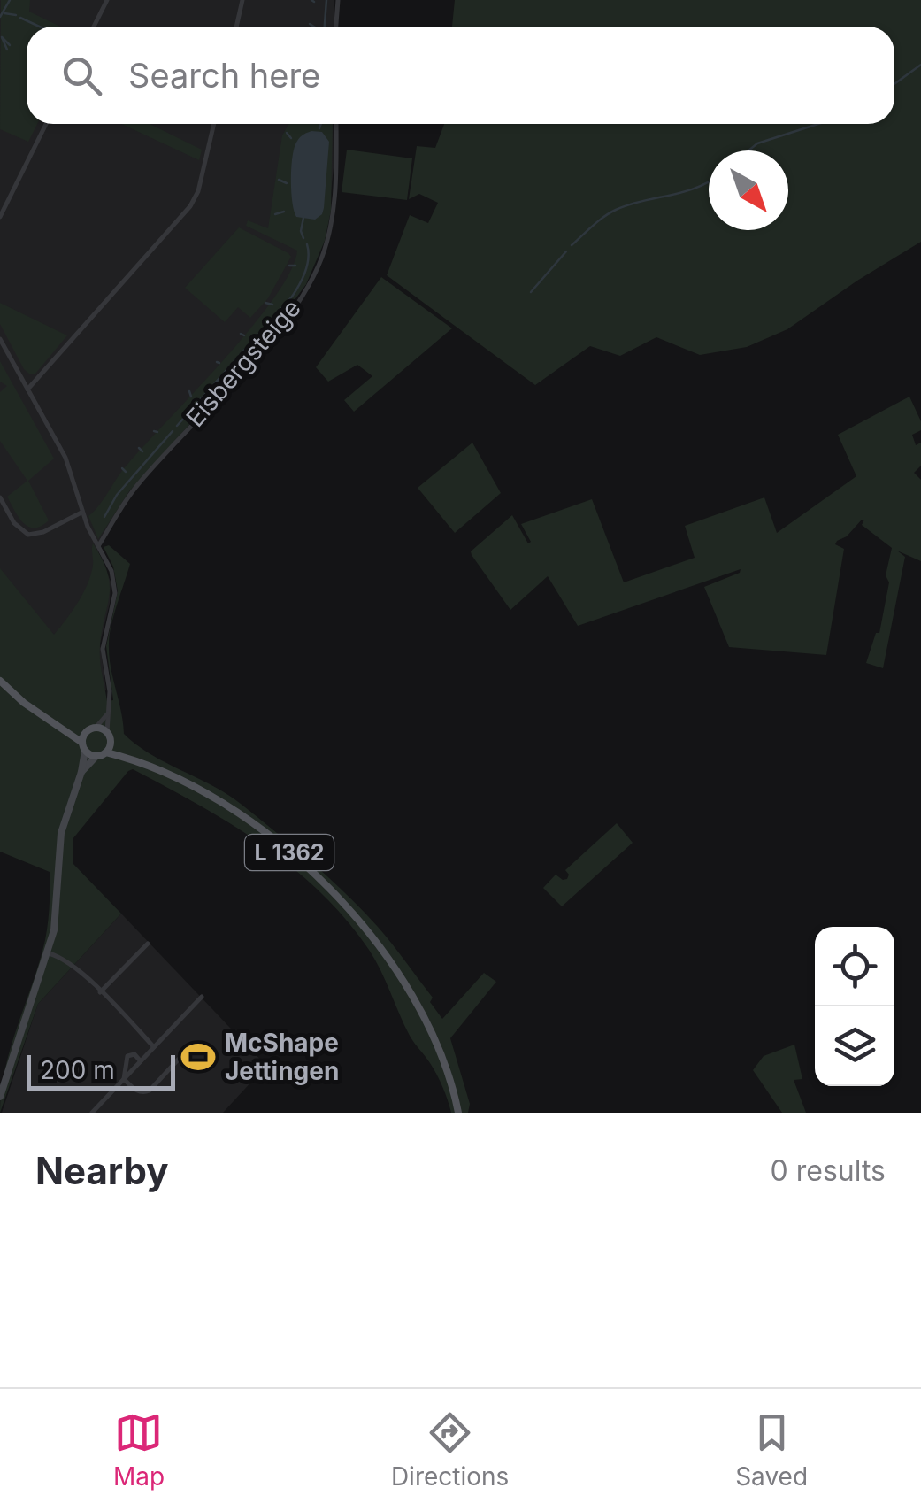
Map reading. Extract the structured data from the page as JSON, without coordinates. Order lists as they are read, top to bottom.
{
  "streets": {
    "main road": ["L 1362"],
    "street": ["Eisbergsteige"]
  },
  "places": {
    "sports": ["McShape Jettingen"]
  },
  "scale_bar": "200 m",
  "north": "bottom right",
  "page": {
    "search": "Search here",
    "scale": "200 m",
    "heading": ["Nearby", "0 results"],
    "nav": ["Map", "Directions", "Saved"]
  }
}
